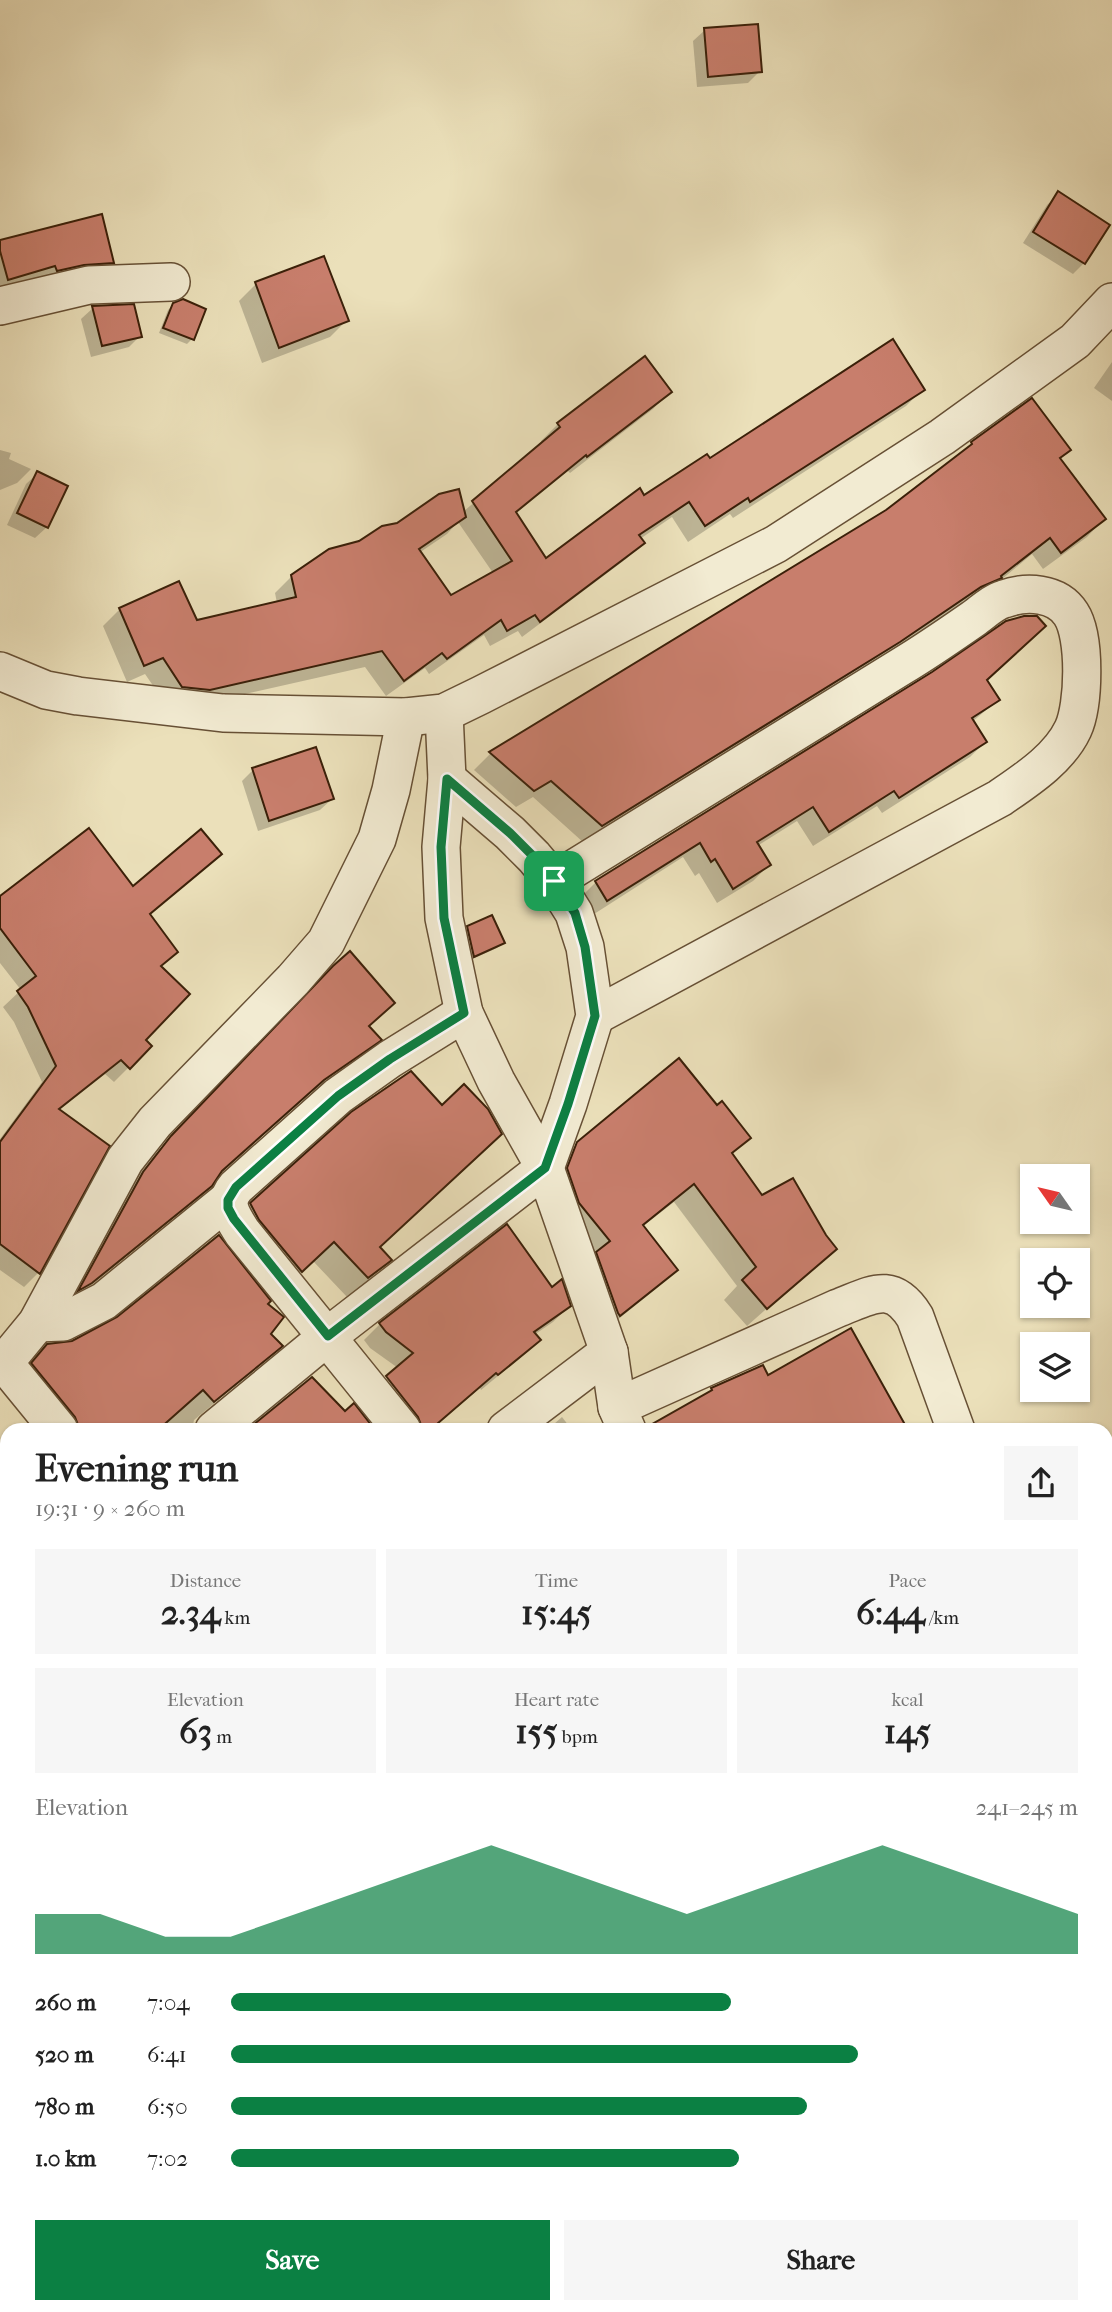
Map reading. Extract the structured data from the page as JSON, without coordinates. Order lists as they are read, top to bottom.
{
  "north": "top left",
  "page": {
    "heading": ["Evening run", "19:31 · 9 × 260 m"],
    "stats": [
      ["Distance", "2.34 km"],
      ["Time", "15:45"],
      ["Pace", "6:44 /km"],
      ["Elevation", "63 m"],
      ["Heart rate", "155 bpm"],
      ["kcal", "145"]
    ],
    "chart": ["Elevation", "241–245 m"],
    "list": [
      {
        "name": "260 m",
        "note": "7:04"
      },
      {
        "name": "520 m",
        "note": "6:41"
      },
      {
        "name": "780 m",
        "note": "6:50"
      },
      {
        "name": "1.0 km",
        "note": "7:02"
      }
    ],
    "buttons": ["Save", "Share"]
  }
}
